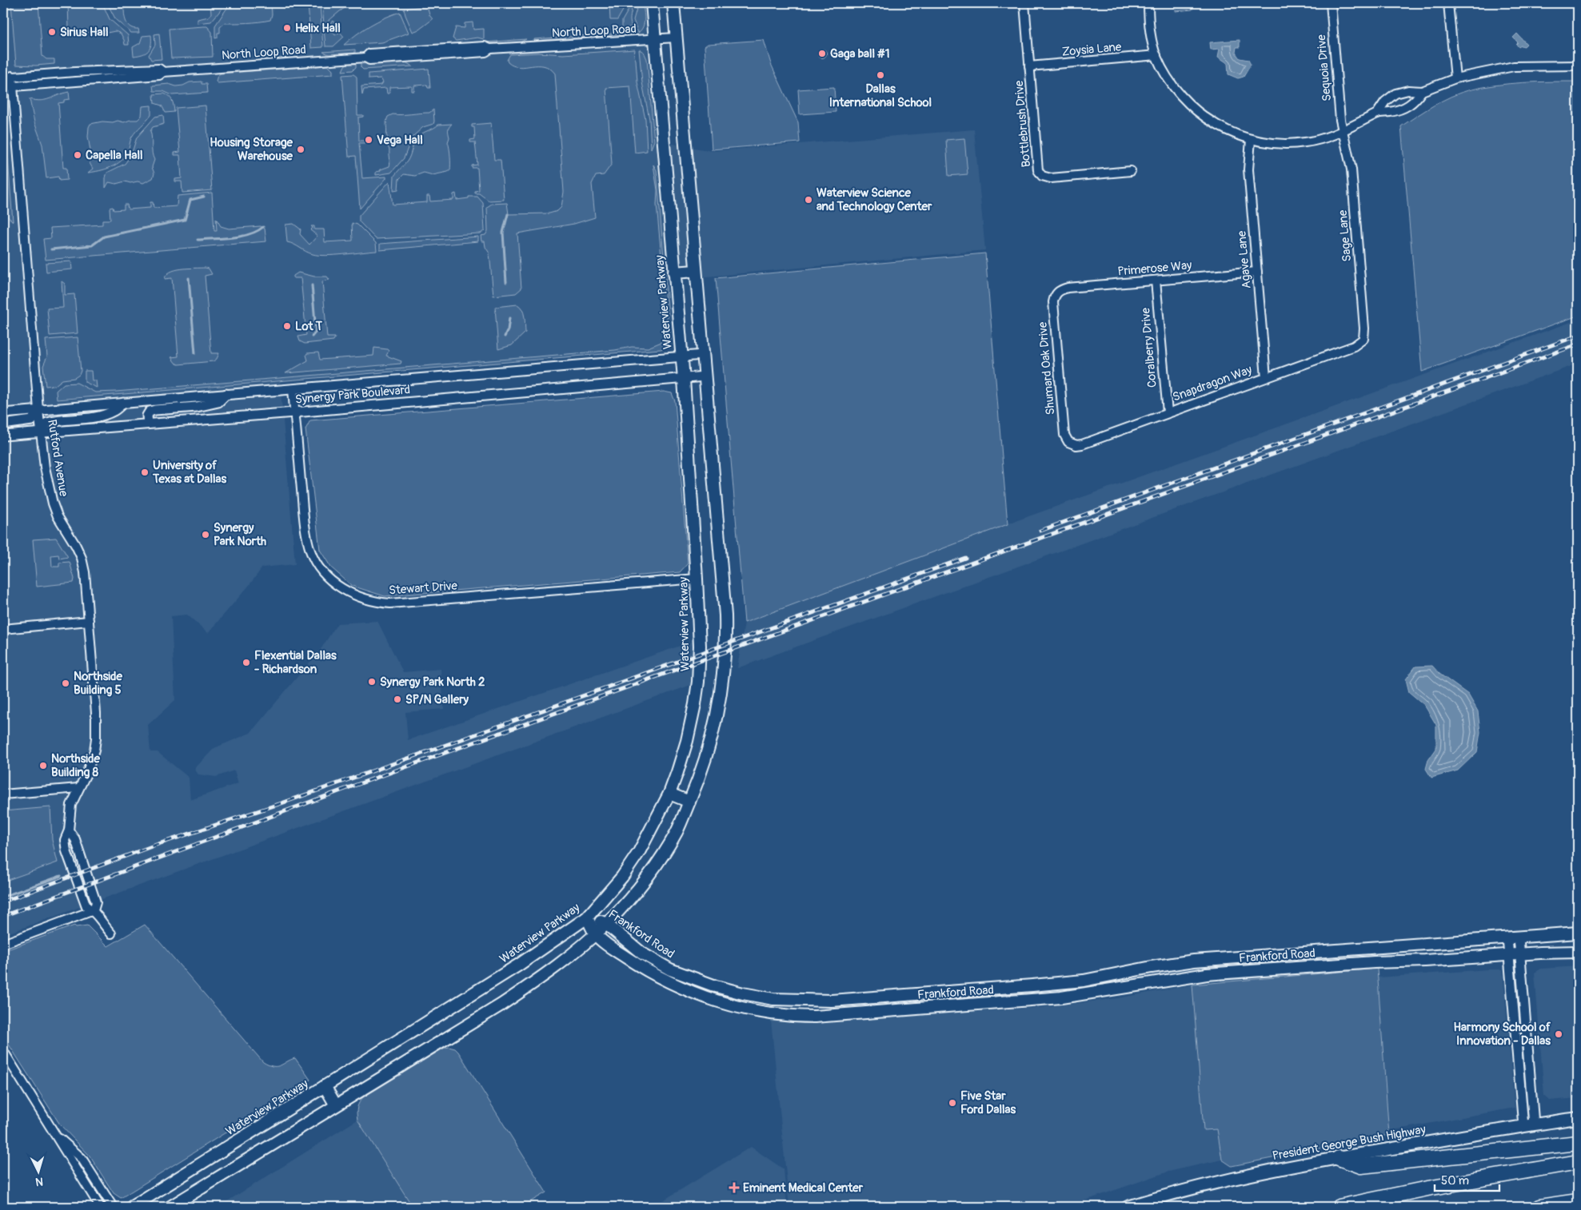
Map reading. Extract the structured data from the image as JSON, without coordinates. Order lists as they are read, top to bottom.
{
  "streets": {
    "main road": ["Waterview Parkway", "Frankford Road", "President George Bush Highway"],
    "street": [
      "North Loop Road",
      "Zoysia Lane",
      "Sequoia Drive",
      "Bottlebrush Drive",
      "Sage Lane",
      "Agave Lane",
      "Primerose Way",
      "Coralberry Drive",
      "Shumard Oak Drive",
      "Snapdragon Way",
      "Synergy Park Boulevard",
      "Rutford Avenue",
      "Stewart Drive"
    ]
  },
  "crossings": [
    ["North Loop Road", "Waterview Parkway"],
    ["North Loop Road", "Rutford Avenue"],
    ["Zoysia Lane", "Bottlebrush Drive"],
    ["Sequoia Drive", "Sage Lane"],
    ["Sage Lane", "Snapdragon Way"],
    ["Agave Lane", "Primerose Way"],
    ["Agave Lane", "Snapdragon Way"],
    ["Primerose Way", "Coralberry Drive"],
    ["Primerose Way", "Shumard Oak Drive"],
    ["Waterview Parkway", "Synergy Park Boulevard"],
    ["Waterview Parkway", "Stewart Drive"],
    ["Waterview Parkway", "Frankford Road"],
    ["Coralberry Drive", "Snapdragon Way"],
    ["Shumard Oak Drive", "Snapdragon Way"],
    ["Synergy Park Boulevard", "Rutford Avenue"],
    ["Synergy Park Boulevard", "Stewart Drive"]
  ],
  "places": {
    "other": [
      "Helix Hall",
      "Sirius Hall",
      "Gaga ball #1",
      "Dallas International School",
      "Vega Hall",
      "Housing Storage Warehouse",
      "Capella Hall",
      "Waterview Science and Technology Center",
      "Lot T",
      "University of Texas at Dallas",
      "Synergy Park North",
      "Flexential Dallas - Richardson",
      "Synergy Park North 2",
      "Northside Building 5",
      "SP/N Gallery",
      "Northside Building 8",
      "Harmony School of Innovation - Dallas",
      "Five Star Ford Dallas"
    ],
    "health": ["Eminent Medical Center"]
  },
  "scale_bar": "50 m",
  "north": "bottom"
}
